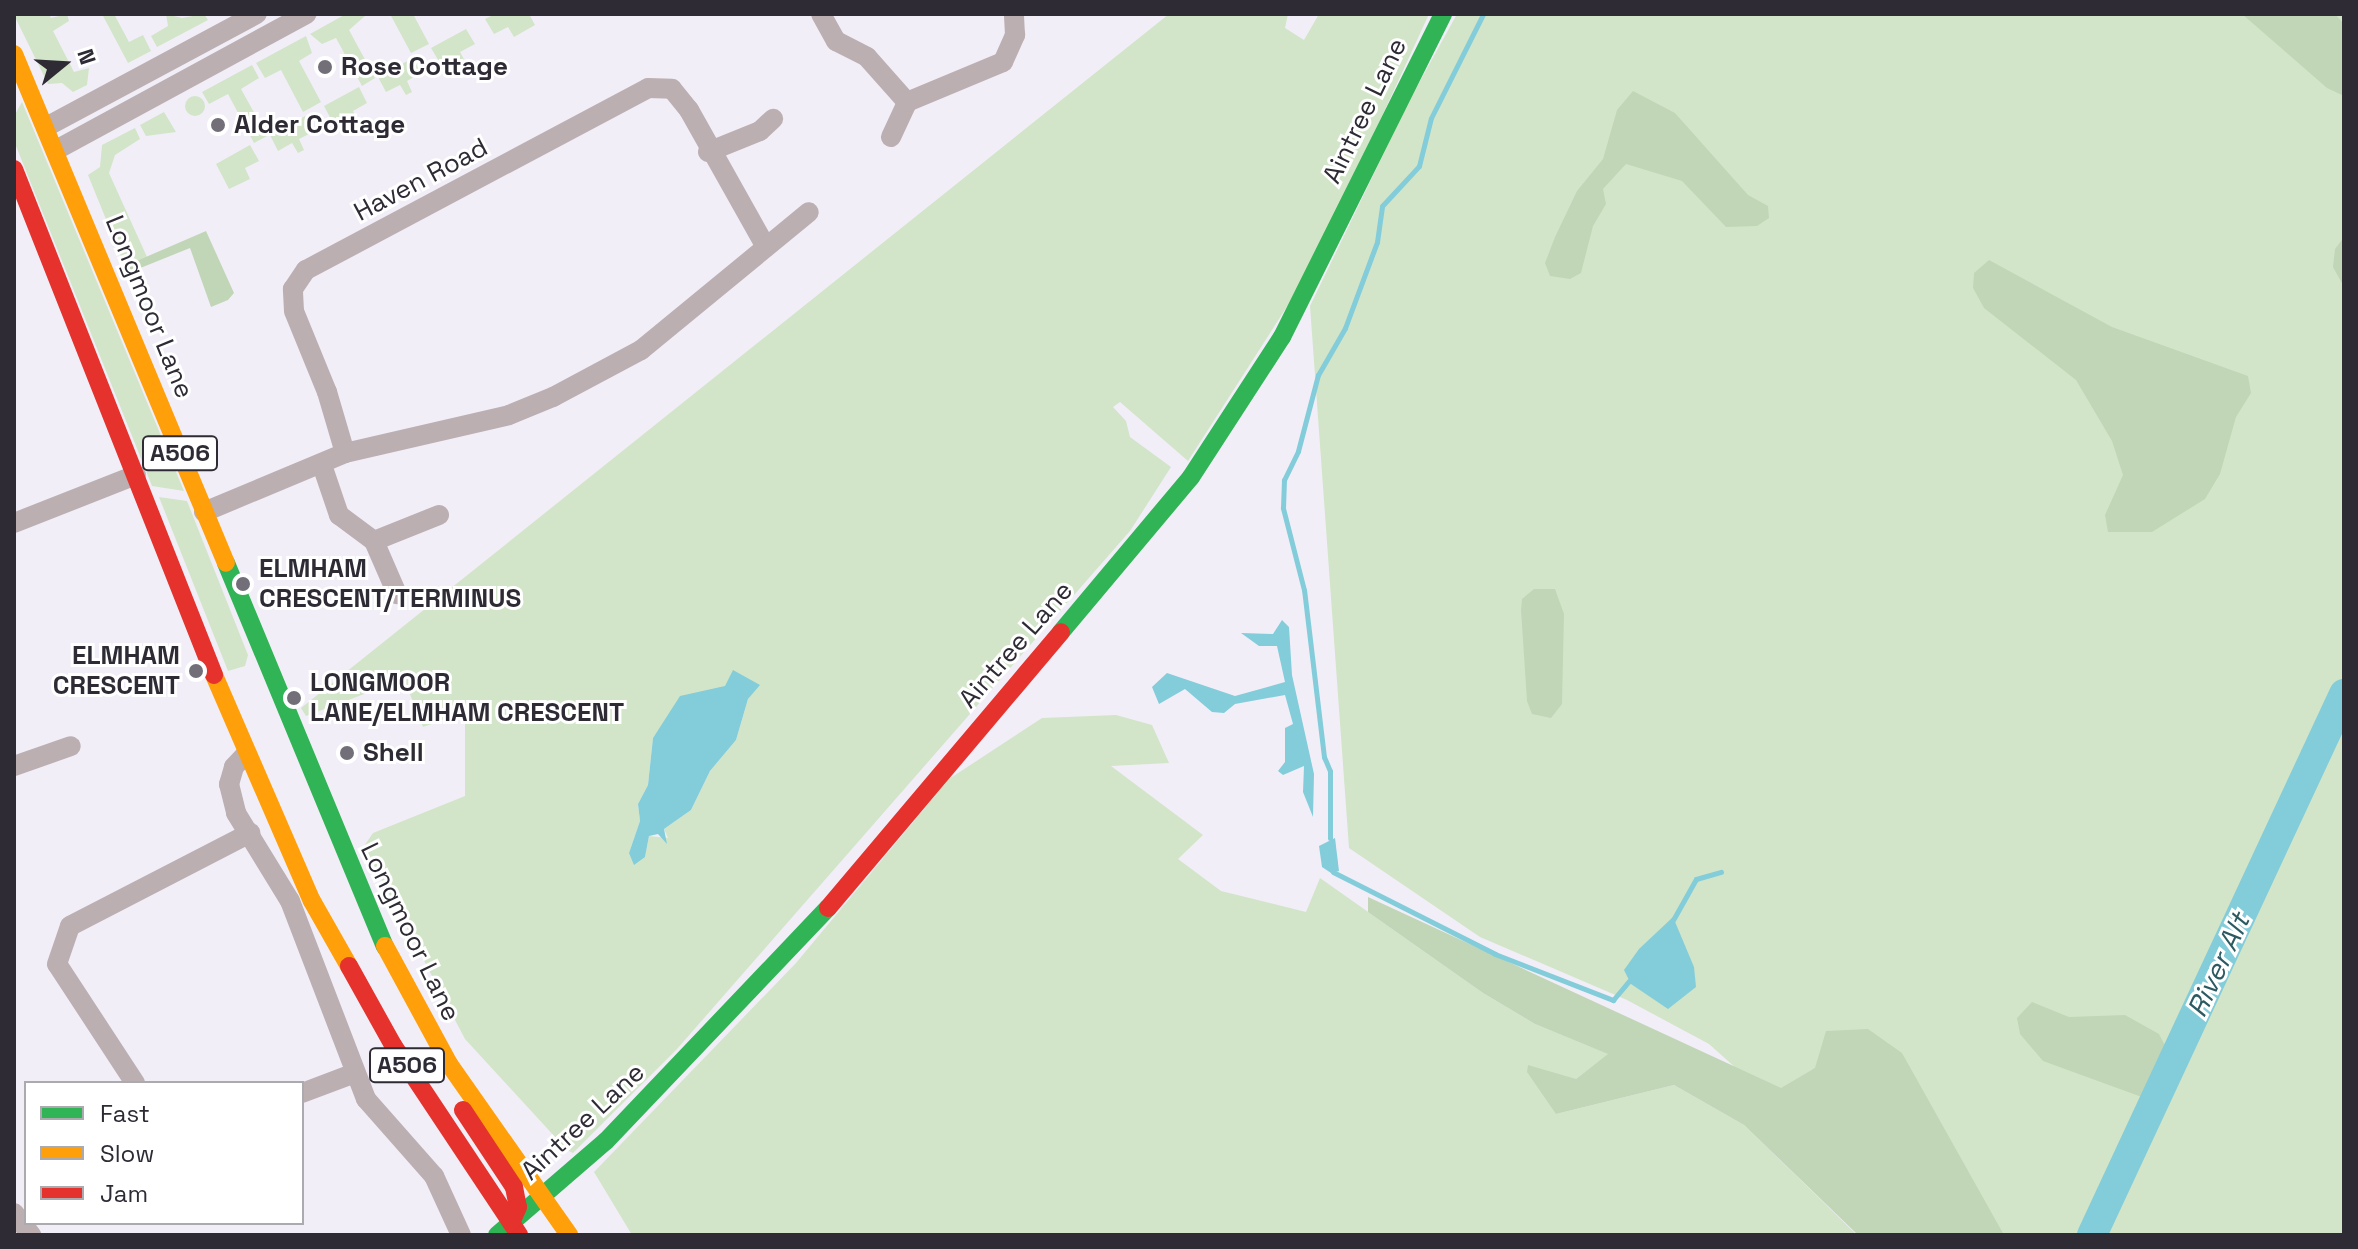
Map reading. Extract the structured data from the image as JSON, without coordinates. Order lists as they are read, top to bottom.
{
  "streets": {
    "main road": ["Aintree Lane", "Longmoor Lane", "A506"],
    "street": ["Haven Road"]
  },
  "crossings": [
    ["Aintree Lane", "Longmoor Lane"],
    ["Aintree Lane", "A506"],
    ["Longmoor Lane", "A506"]
  ],
  "water": ["River Alt"],
  "places": [
    "Rose Cottage",
    "Alder Cottage",
    "ELMHAM CRESCENT/TERMINUS",
    "ELMHAM CRESCENT",
    "LONGMOOR LANE/ELMHAM CRESCENT",
    "Shell"
  ],
  "legend": ["Fast", "Slow", "Jam"],
  "north": "right"
}
